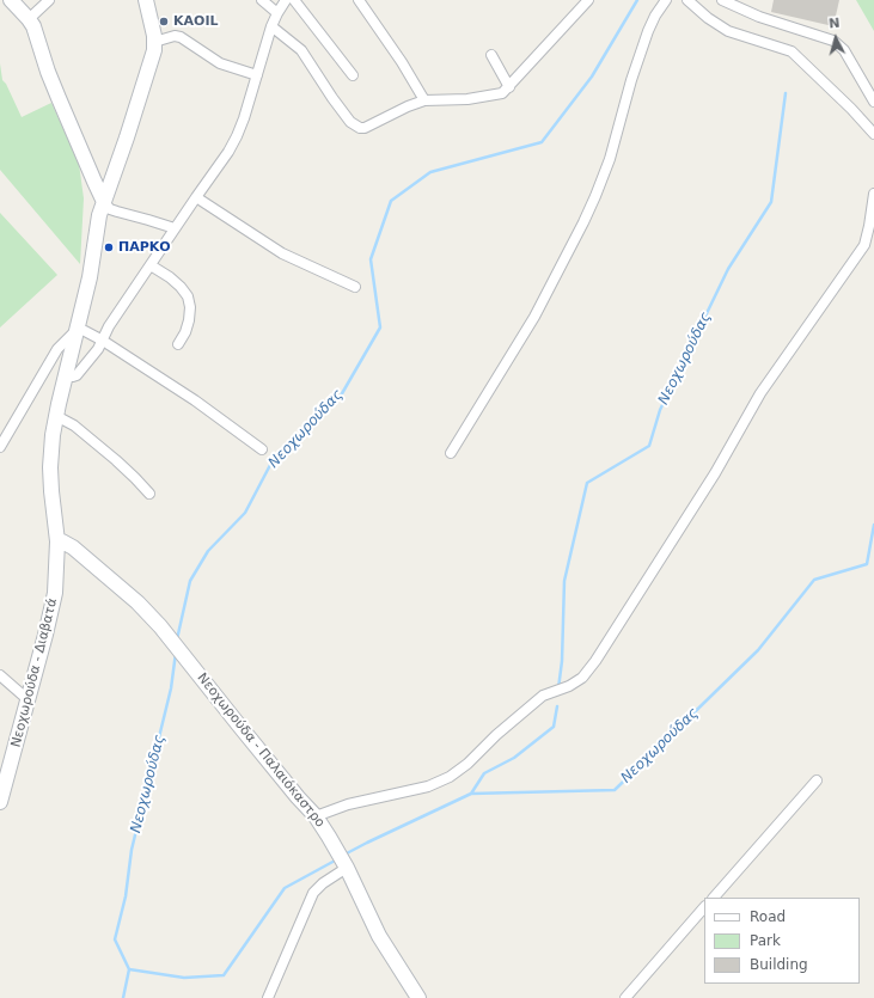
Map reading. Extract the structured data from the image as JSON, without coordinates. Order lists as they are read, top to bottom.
{
  "streets": {
    "street": ["Νεοχωρούδα - Διαβατά", "Νεοχωρούδα - Παλαιόκαστρο"]
  },
  "crossings": [
    ["Νεοχωρούδα - Διαβατά", "Νεοχωρούδα - Παλαιόκαστρο"]
  ],
  "water": ["Νεοχωρούδας"],
  "places": ["KAOIL", "ΠΑΡΚΟ"],
  "legend": ["Road", "Park", "Building"],
  "north": "top"
}
